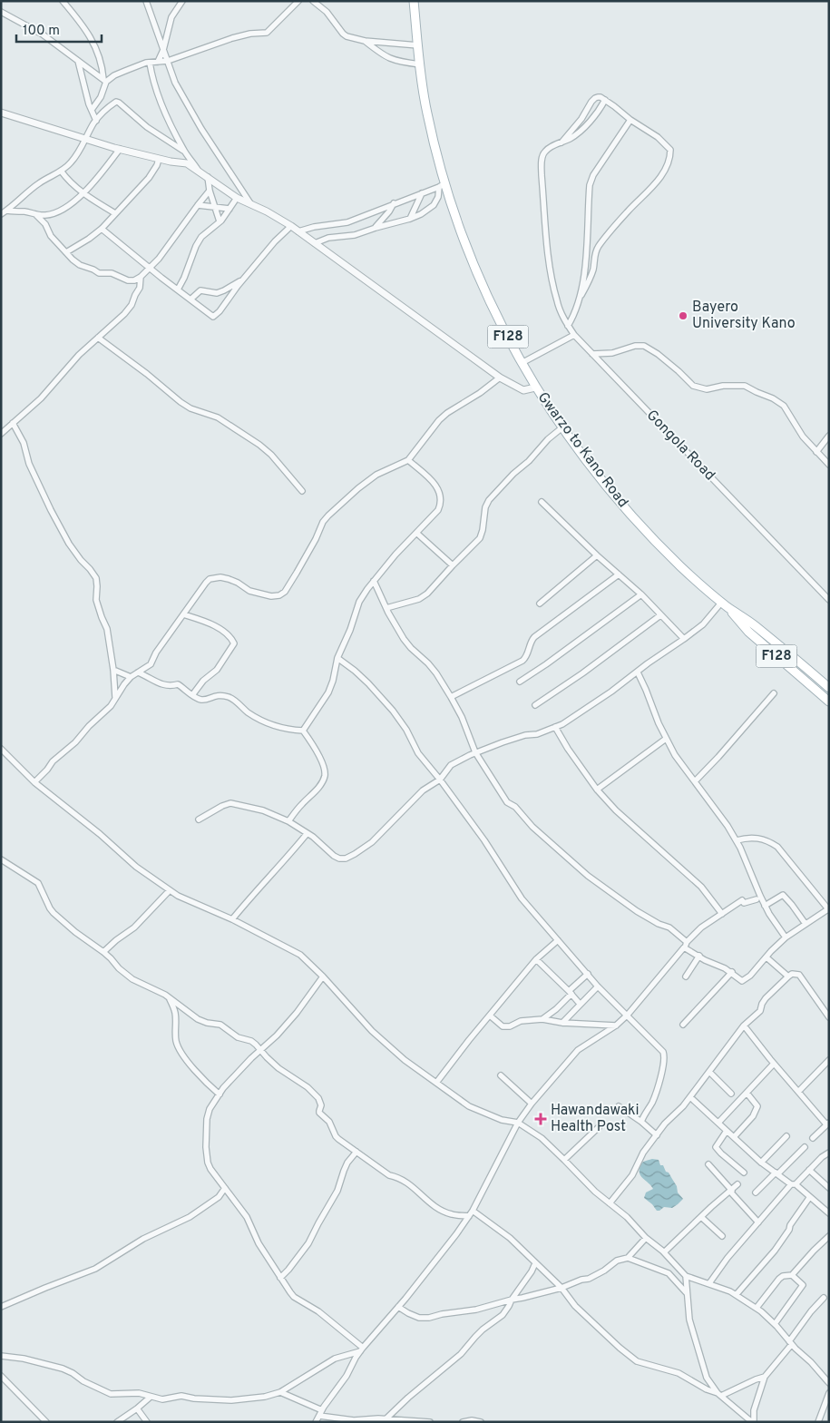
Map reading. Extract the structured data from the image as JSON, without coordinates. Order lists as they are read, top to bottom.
{
  "streets": {
    "main road": ["F128", "Gwarzo to Kano Road"],
    "street": ["Gongola Road"]
  },
  "crossings": [
    ["F128", "Gwarzo to Kano Road"]
  ],
  "places": {
    "other": ["Bayero University Kano"],
    "health": ["Hawandawaki Health Post"]
  },
  "scale_bar": "100 m"
}
